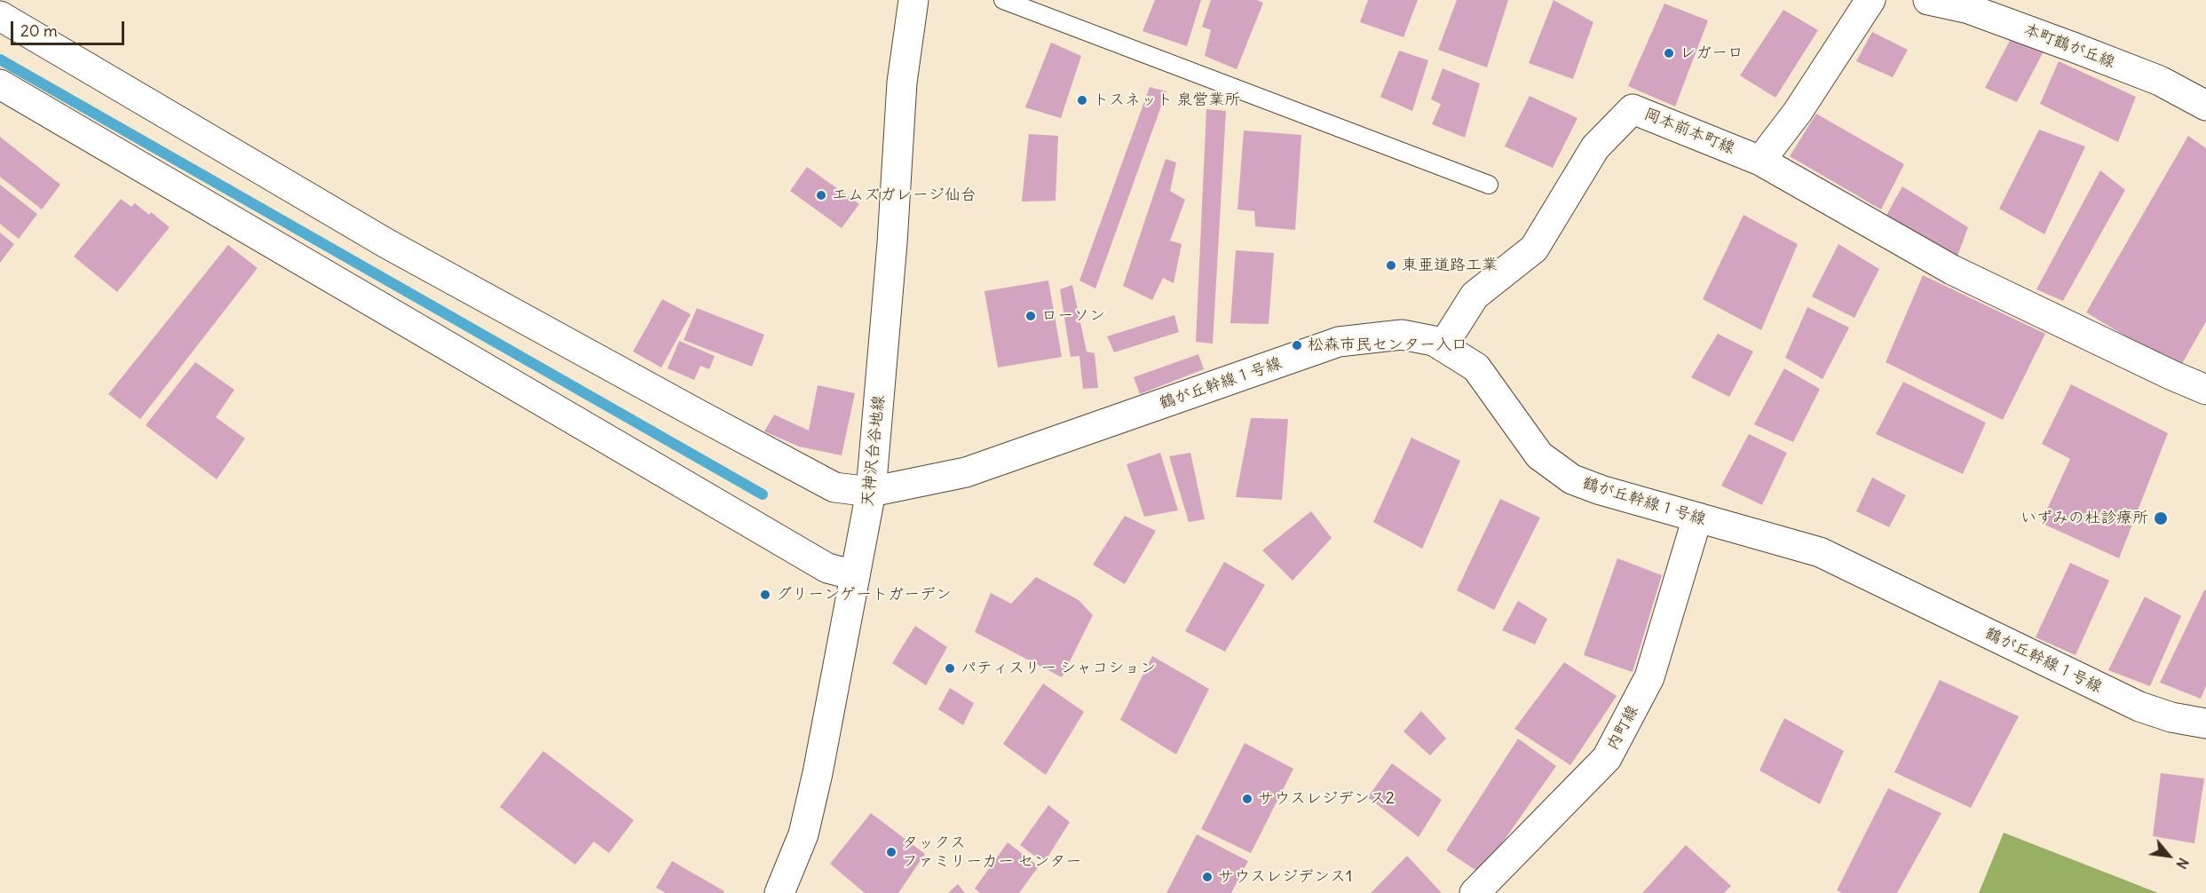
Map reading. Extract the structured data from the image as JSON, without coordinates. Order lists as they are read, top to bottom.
{
  "streets": {
    "street": [
      "本町鶴が丘線",
      "岡本前本町線",
      "鶴が丘幹線１号線",
      "天神沢台谷地線",
      "内町線"
    ]
  },
  "crossings": [
    ["岡本前本町線", "鶴が丘幹線１号線"],
    ["鶴が丘幹線１号線", "天神沢台谷地線"],
    ["鶴が丘幹線１号線", "内町線"]
  ],
  "places": [
    "レガーロ",
    "トスネット 泉営業所",
    "エムズガレージ仙台",
    "東亜道路工業",
    "ローソン",
    "松森市民センター入口",
    "いずみの杜診療所",
    "グリーンゲートガーデン",
    "パティスリー シャコション",
    "サウスレジデンス2",
    "タックス ファミリーカー センター",
    "サウスレジデンス1"
  ],
  "scale_bar": "20 m",
  "north": "bottom right"
}
